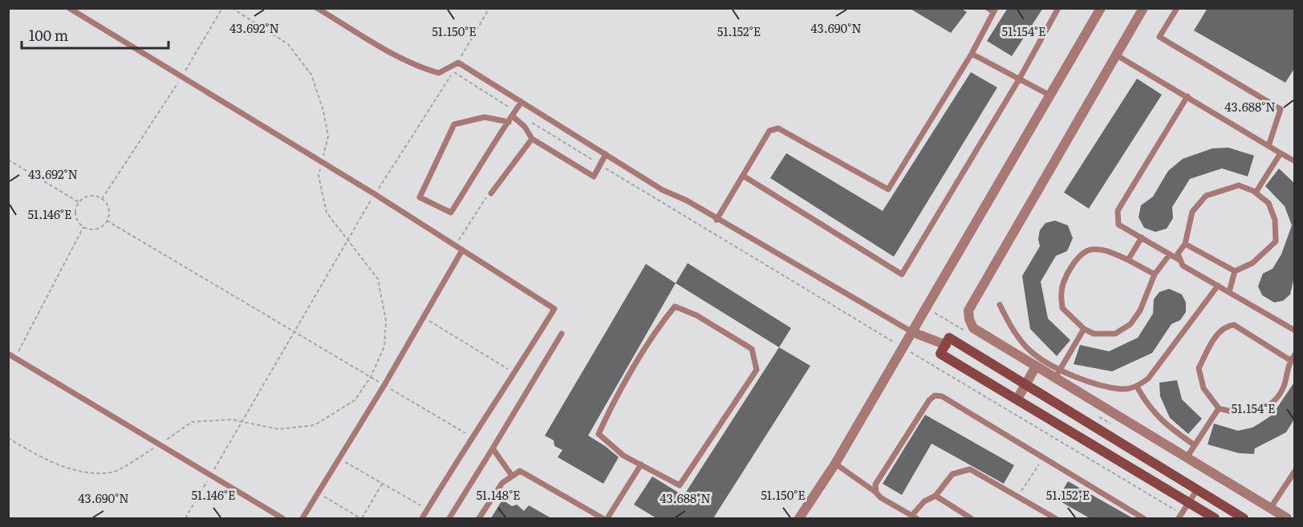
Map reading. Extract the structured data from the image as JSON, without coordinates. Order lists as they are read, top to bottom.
{
  "scale_bar": "100 m",
  "coordinates": [
    "43.692°N",
    "43.690°N",
    "51.150°E",
    "51.152°E",
    "51.154°E",
    "43.688°N",
    "51.146°E",
    "51.148°E"
  ]
}
